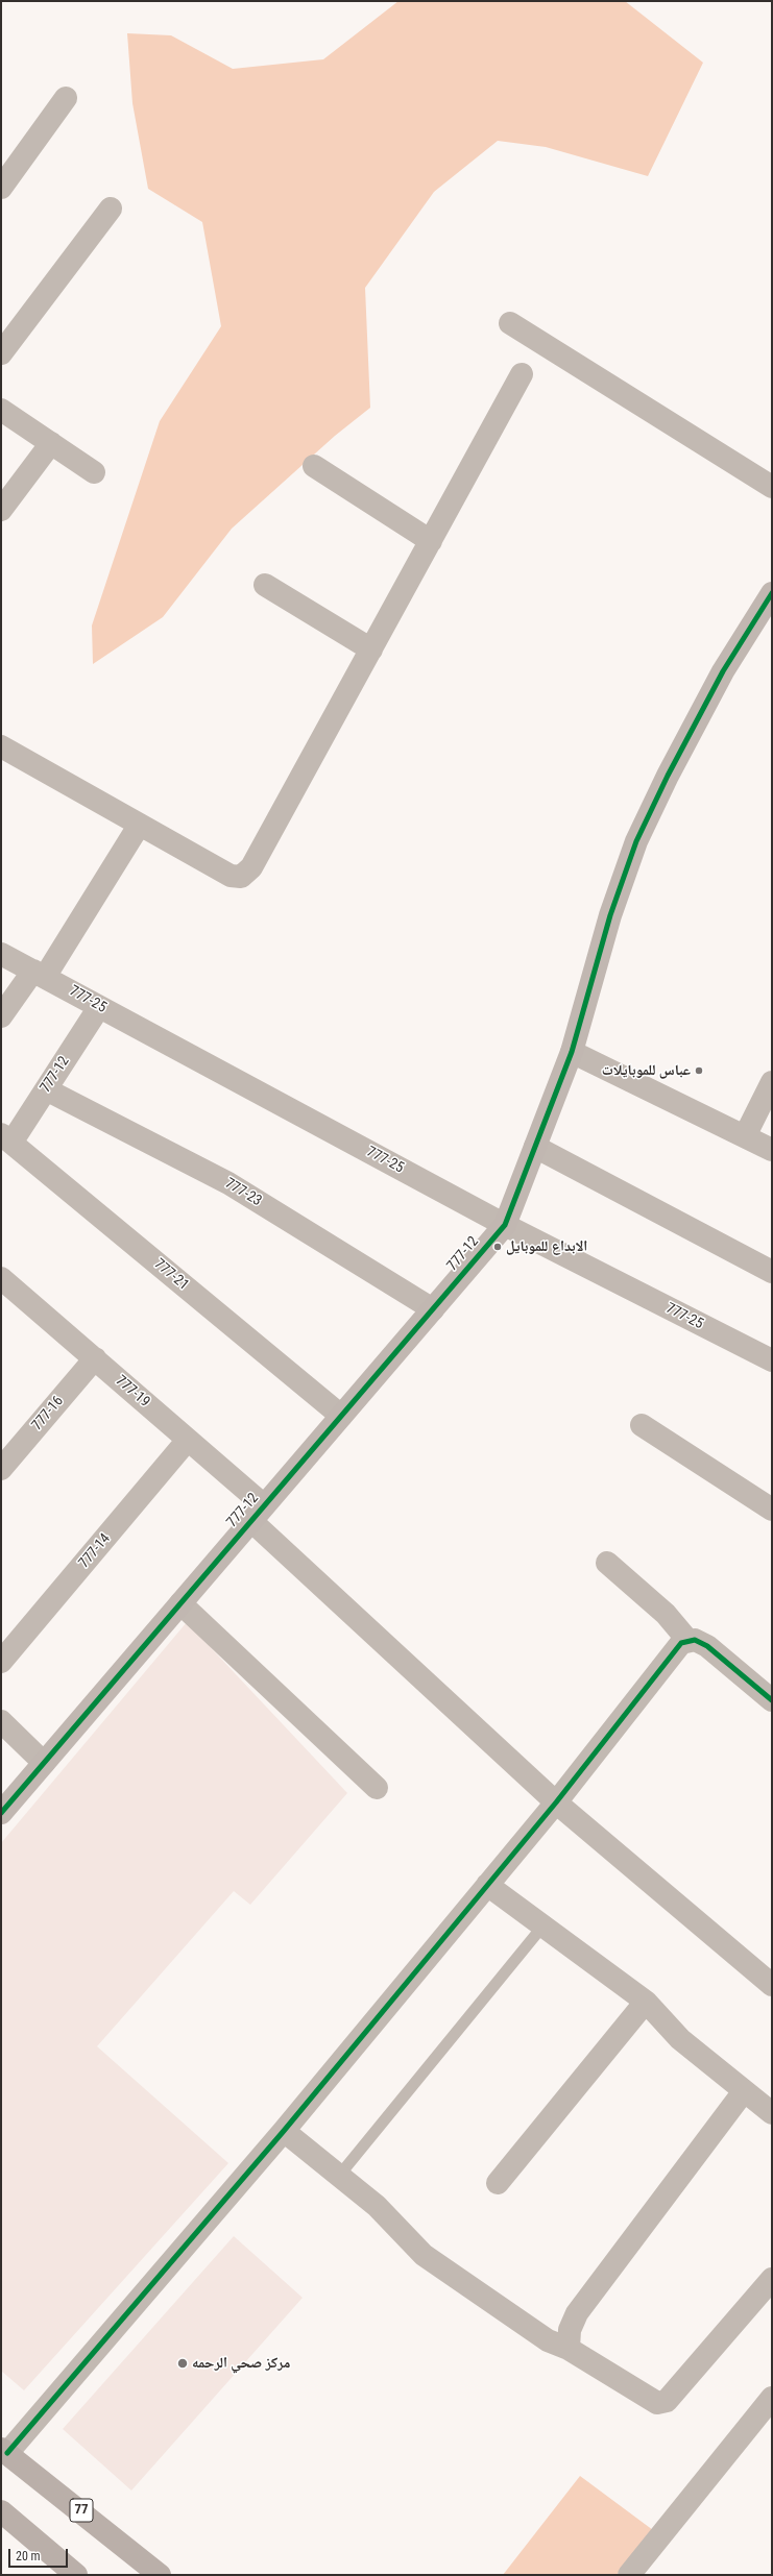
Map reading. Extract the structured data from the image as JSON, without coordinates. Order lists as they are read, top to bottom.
{
  "streets": {
    "main road": ["77"],
    "street": [
      "777-25",
      "777-12",
      "777-23",
      "777-21",
      "777-19",
      "777-16",
      "777-14"
    ]
  },
  "crossings": [
    ["777-25", "777-12"],
    ["777-12", "777-23"],
    ["777-12", "777-21"],
    ["777-12", "777-19"],
    ["777-19", "777-16"],
    ["777-19", "777-14"]
  ],
  "places": ["عباس للموبايلات", "الابداع للموبايل", "مركز صحي الرحمه"],
  "scale_bar": "20 m"
}
